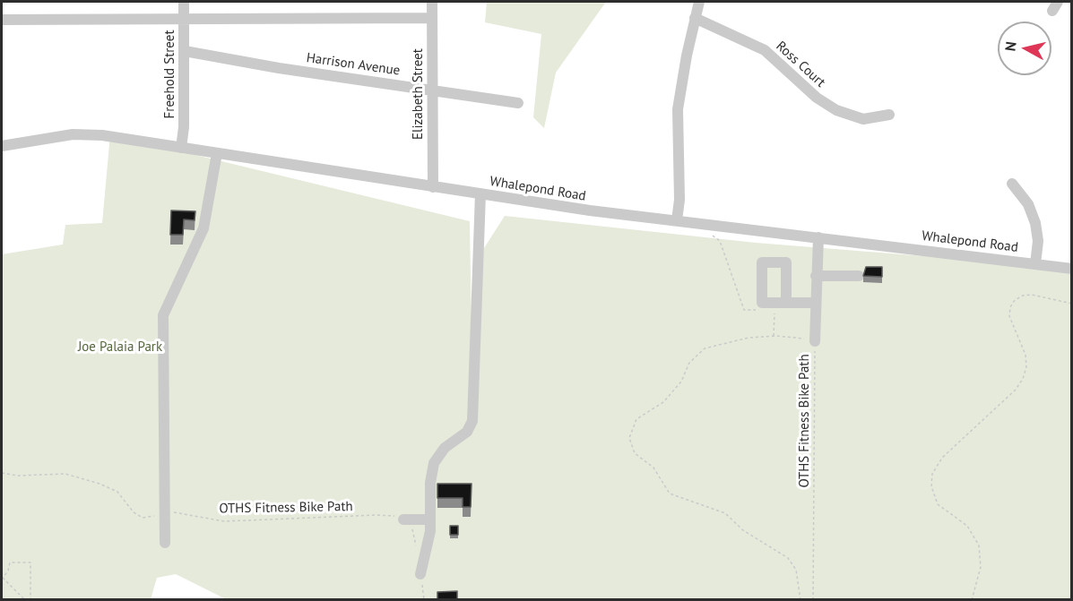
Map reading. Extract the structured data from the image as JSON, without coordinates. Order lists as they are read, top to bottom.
{
  "streets": {
    "street": [
      "Harrison Avenue",
      "Ross Court",
      "Freehold Street",
      "Elizabeth Street",
      "Whalepond Road"
    ],
    "path": ["OTHS Fitness Bike Path"]
  },
  "crossings": [
    ["Harrison Avenue", "Freehold Street"],
    ["Harrison Avenue", "Elizabeth Street"],
    ["Freehold Street", "Whalepond Road"],
    ["Elizabeth Street", "Whalepond Road"]
  ],
  "parks": ["Joe Palaia Park"],
  "north": "left"
}
